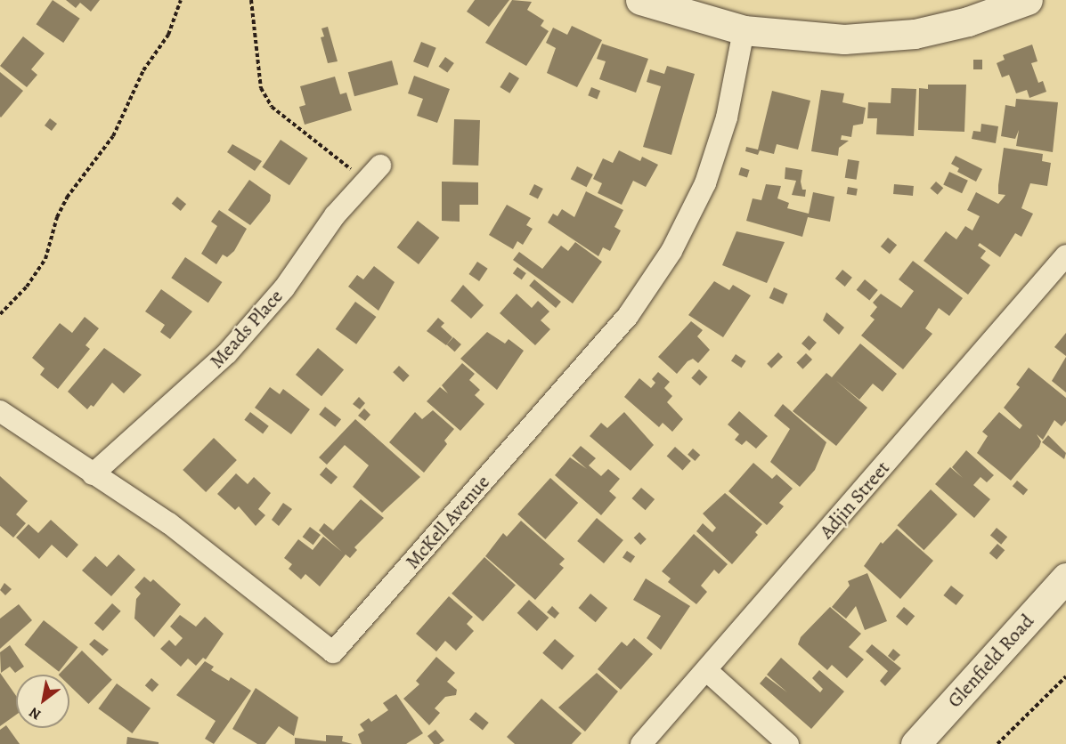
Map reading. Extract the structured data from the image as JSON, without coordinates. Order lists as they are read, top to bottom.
{
  "streets": {
    "street": [
      "Meads Place",
      "Adjin Street",
      "McKell Avenue",
      "Glenfield Road"
    ]
  },
  "crossings": [
    ["Meads Place", "McKell Avenue"]
  ],
  "north": "bottom left"
}
